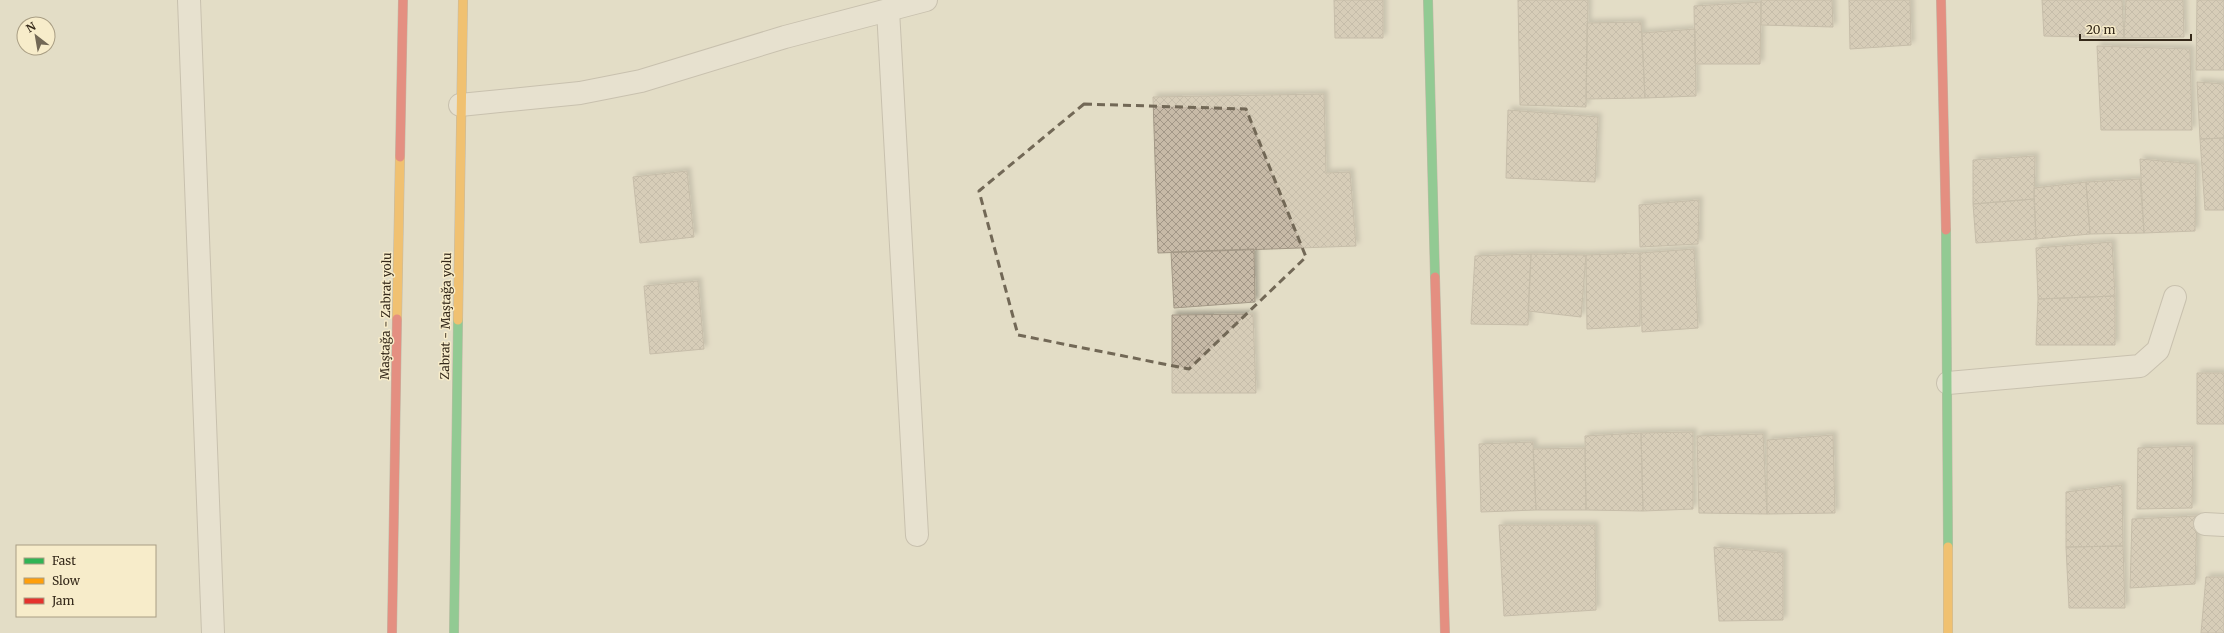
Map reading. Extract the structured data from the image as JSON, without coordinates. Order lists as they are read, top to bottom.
{
  "streets": {
    "main road": ["Maştağa - Zabrat yolu", "Zabrat - Maştağa yolu"]
  },
  "legend": ["Fast", "Slow", "Jam"],
  "scale_bar": "20 m",
  "north": "top left"
}
